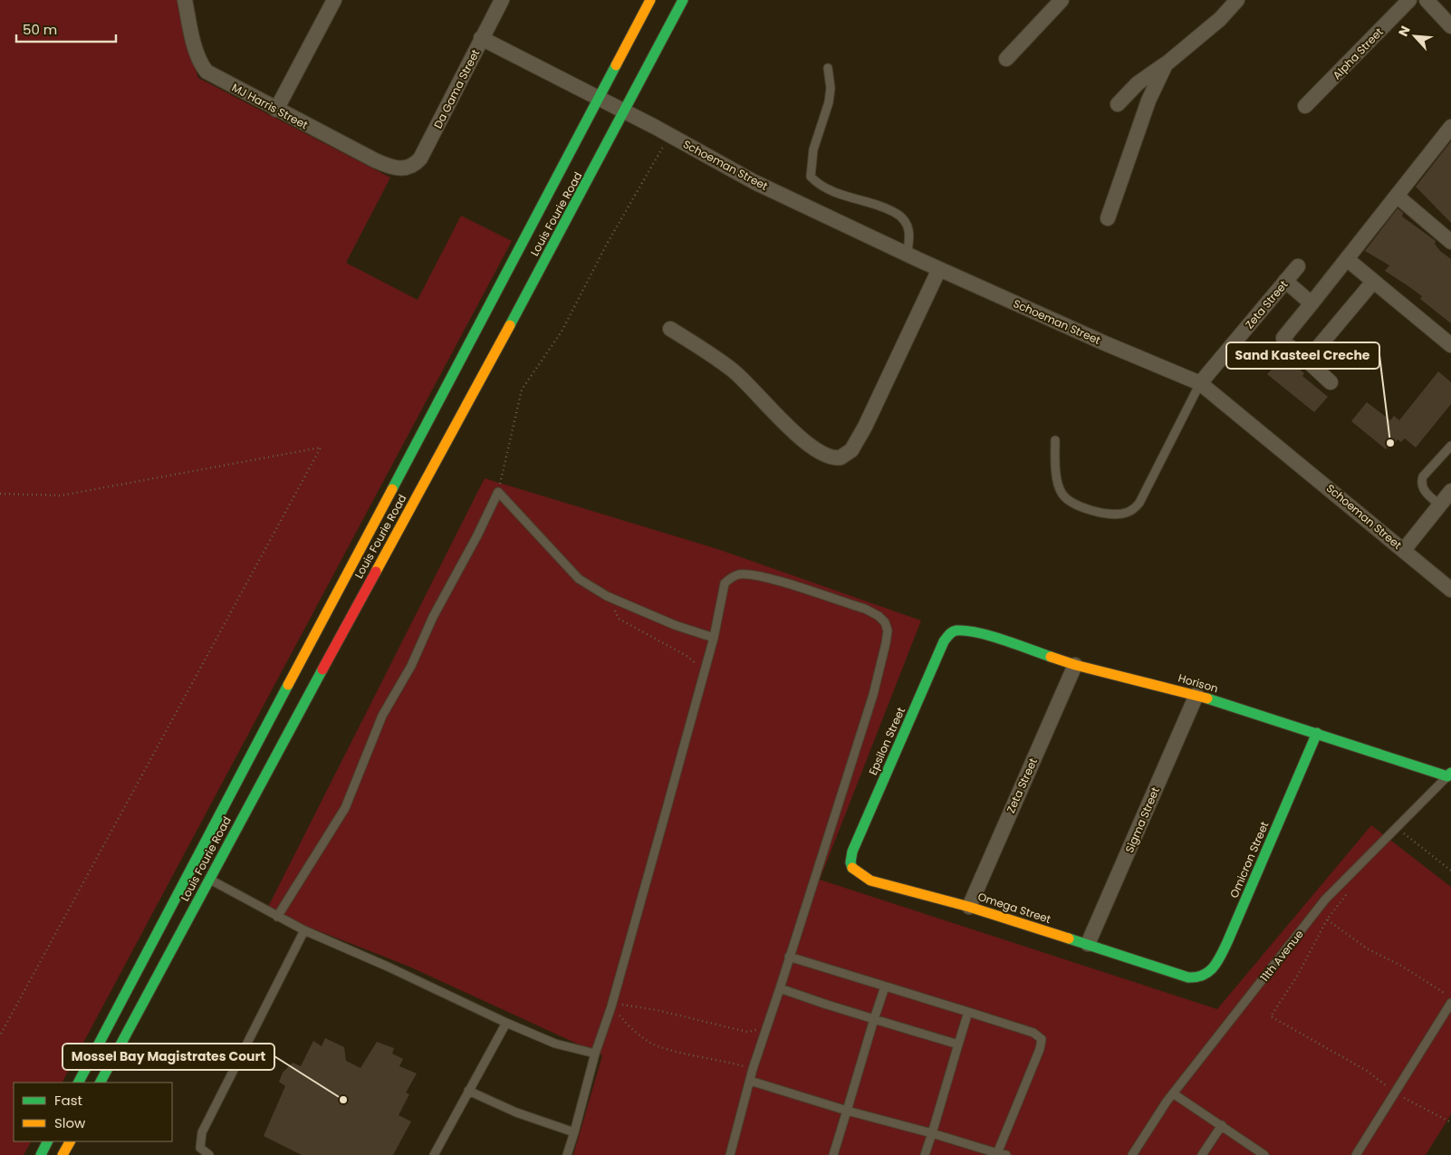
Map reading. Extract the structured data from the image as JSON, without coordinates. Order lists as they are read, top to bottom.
{
  "streets": {
    "main road": [
      "Louis Fourie Road",
      "Horison",
      "Epsilon Street",
      "Omicron Street",
      "Omega Street"
    ],
    "street": [
      "Alpha Street",
      "Da Gama Street",
      "MJ Harris Street",
      "Schoeman Street",
      "Zeta Street",
      "Sigma Street"
    ],
    "lane": ["11th Avenue"]
  },
  "crossings": [
    ["Da Gama Street", "MJ Harris Street"],
    ["Da Gama Street", "Schoeman Street"],
    ["Schoeman Street", "Louis Fourie Road"],
    ["Schoeman Street", "Zeta Street"],
    ["Zeta Street", "Horison"],
    ["Zeta Street", "Omega Street"],
    ["Horison", "Epsilon Street"],
    ["Horison", "Sigma Street"],
    ["Horison", "Omicron Street"],
    ["Horison", "11th Avenue"],
    ["Epsilon Street", "Omega Street"],
    ["Sigma Street", "Omega Street"],
    ["Omicron Street", "Omega Street"]
  ],
  "places": ["Sand Kasteel Creche", "Mossel Bay Magistrates Court"],
  "legend": ["Fast", "Slow"],
  "scale_bar": "50 m",
  "north": "top left"
}
